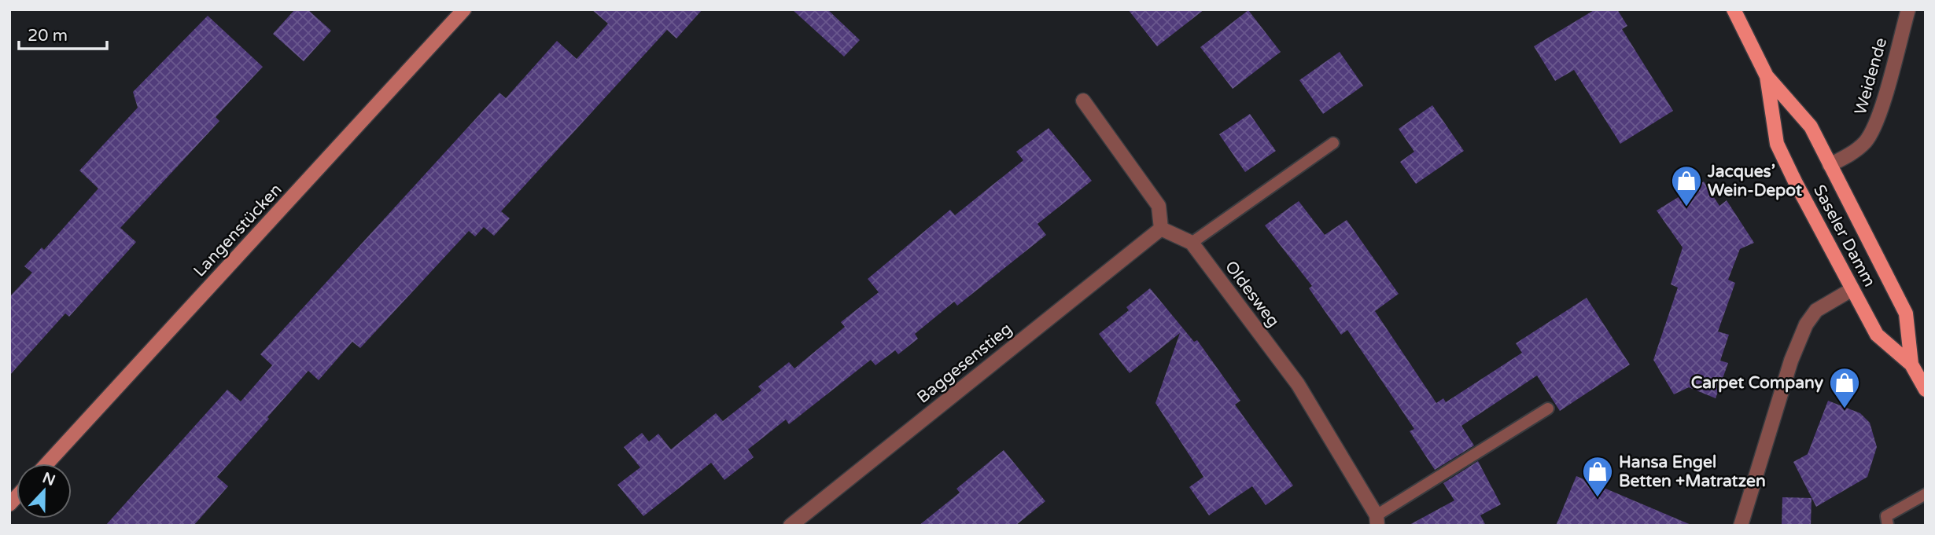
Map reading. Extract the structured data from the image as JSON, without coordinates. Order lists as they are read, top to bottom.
{
  "streets": {
    "main road": ["Saseler Damm"],
    "street": [
      "Weidende",
      "Langenstücken",
      "Oldesweg",
      "Baggesenstieg"
    ]
  },
  "crossings": [
    ["Weidende", "Saseler Damm"],
    ["Oldesweg", "Baggesenstieg"]
  ],
  "places": {
    "shop": ["Jacques’ Wein-Depot", "Carpet Company", "Hansa Engel Betten +Matratzen"]
  },
  "scale_bar": "20 m",
  "north": "top"
}
